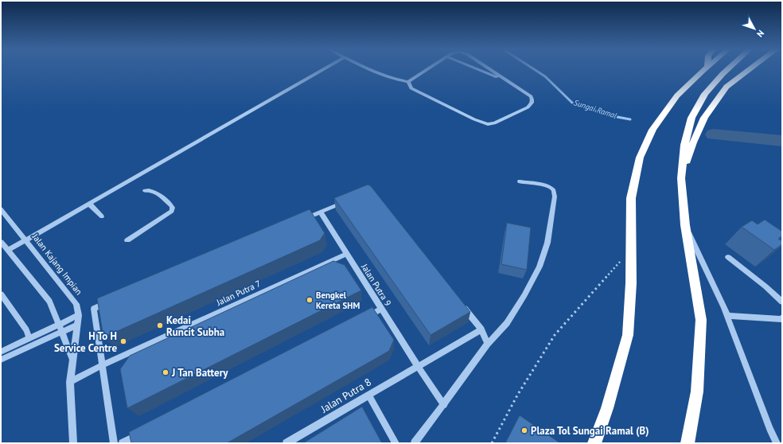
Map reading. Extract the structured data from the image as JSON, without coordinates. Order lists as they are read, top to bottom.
{
  "streets": {
    "street": [
      "Jalan Kajang Impian",
      "Jalan Putra 9",
      "Jalan Putra 7",
      "Jalan Putra 8"
    ]
  },
  "crossings": [
    ["Jalan Kajang Impian", "Jalan Putra 7"],
    ["Jalan Putra 9", "Jalan Putra 7"],
    ["Jalan Putra 9", "Jalan Putra 8"]
  ],
  "water": ["Sungai Ramal"],
  "places": [
    "Bengkel Kereta SHM",
    "Kedai Runcit Subha",
    "H To H Service Centre",
    "J Tan Battery",
    "Plaza Tol Sungai Ramal (B)"
  ],
  "north": "bottom right"
}
